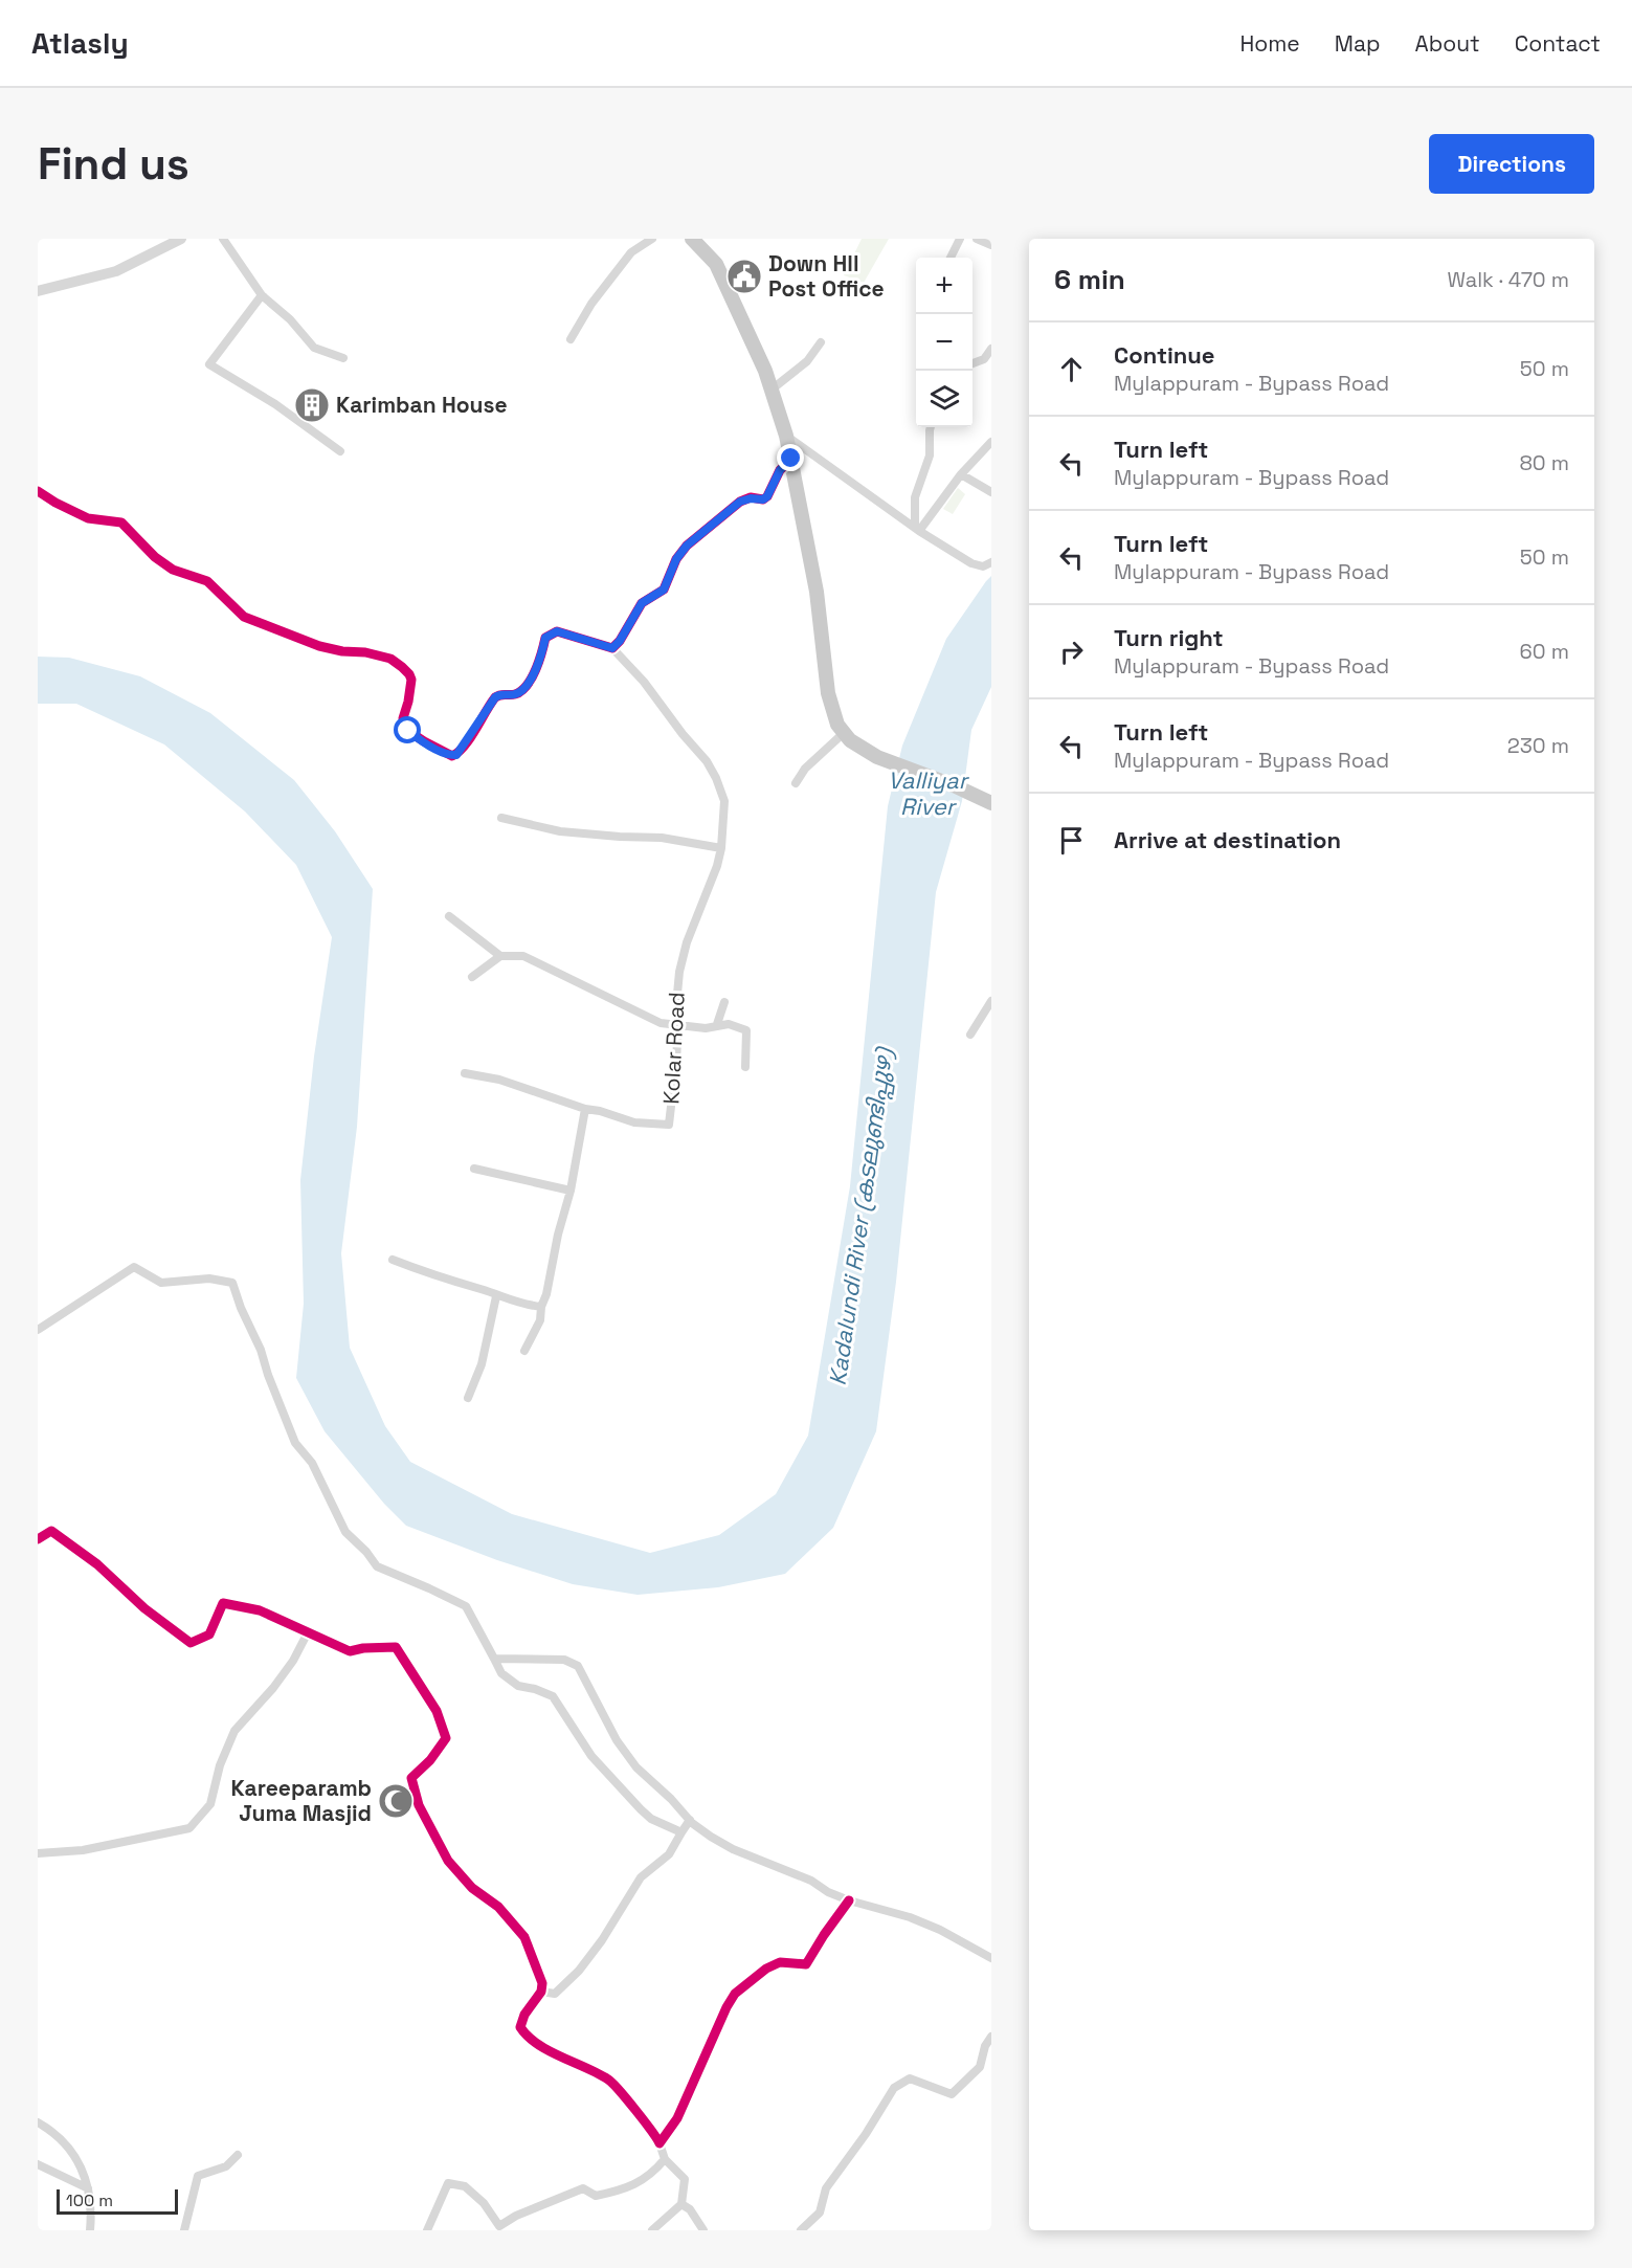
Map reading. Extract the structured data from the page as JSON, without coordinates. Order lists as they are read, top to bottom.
{
  "streets": {
    "street": ["Kolar Road"]
  },
  "water": ["Valliyar River", "Kadalundi River (കടലുണ്ടിപ്പുഴ)"],
  "places": {
    "public building": ["Down Hll Post Office"],
    "building": ["Karimban House"],
    "mosque": ["Kareeparamb Juma Masjid"]
  },
  "scale_bar": "100 m",
  "page": {
    "header": "Atlasly",
    "nav": [
      "Home",
      "Map",
      "About",
      "Contact"
    ],
    "buttons": "Directions",
    "title": "Find us",
    "heading": ["6 min", "Walk · 470 m"],
    "map_buttons": ["+", "−"],
    "list": [
      ["Continue", "Mylappuram - Bypass Road", "50 m"],
      ["Turn left", "Mylappuram - Bypass Road", "80 m"],
      ["Turn left", "Mylappuram - Bypass Road", "50 m"],
      ["Turn right", "Mylappuram - Bypass Road", "60 m"],
      ["Turn left", "Mylappuram - Bypass Road", "230 m"],
      "Arrive at destination"
    ],
    "scale": "100 m"
  }
}
